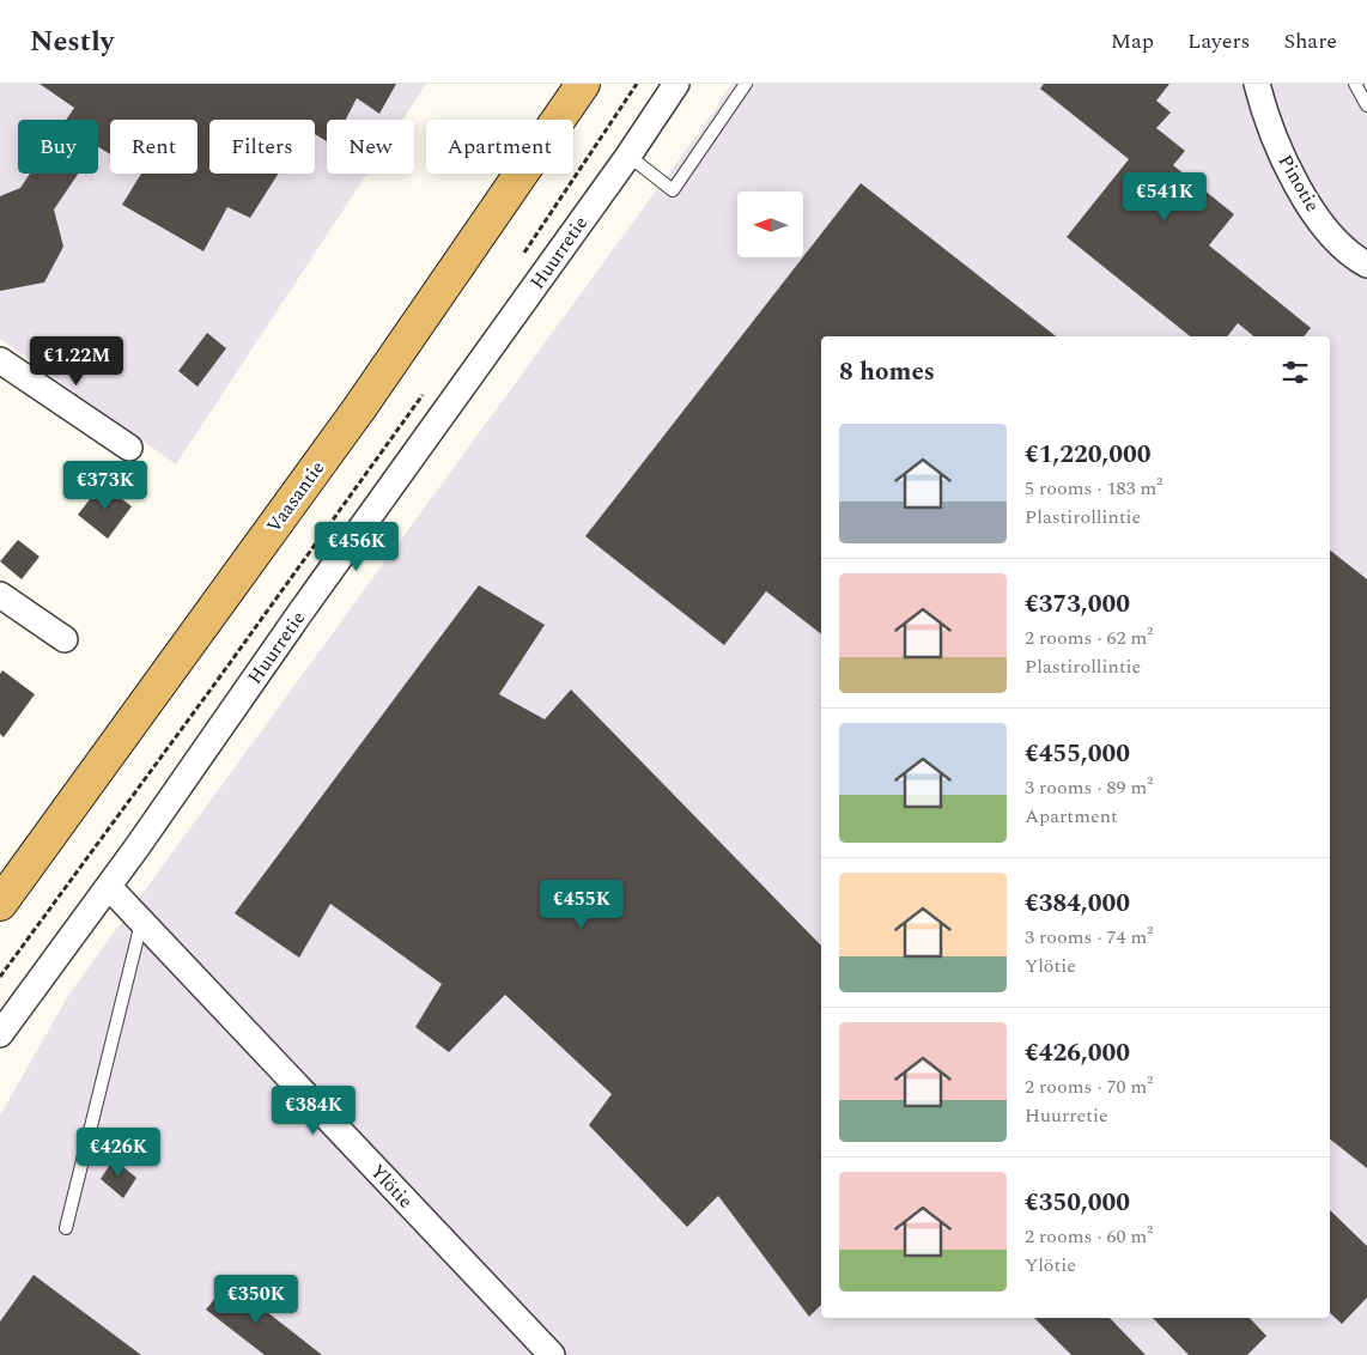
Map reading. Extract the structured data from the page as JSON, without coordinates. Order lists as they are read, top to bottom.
{
  "streets": {
    "highway": ["Vaasantie"],
    "street": ["Pinotie", "Huurretie", "Ylötie"]
  },
  "crossings": [
    ["Huurretie", "Ylötie"]
  ],
  "north": "left",
  "page": {
    "header": "Nestly",
    "nav": ["Map", "Layers", "Share"],
    "chip": [
      "Buy",
      "Rent",
      "Filters",
      "New",
      "Apartment"
    ],
    "price": [
      "€541K",
      "€1.22M",
      "€373K",
      "€456K",
      "€455K",
      "€384K",
      "€426K",
      "€350K"
    ],
    "heading": "8 homes",
    "list": [
      {
        "name": "€1,220,000",
        "note": "5 rooms · 183 m² · Plastirollintie"
      },
      {
        "name": "€373,000",
        "note": "2 rooms · 62 m² · Plastirollintie"
      },
      {
        "name": "€455,000",
        "note": "3 rooms · 89 m² · Apartment"
      },
      {
        "name": "€384,000",
        "note": "3 rooms · 74 m² · Ylötie"
      },
      {
        "name": "€426,000",
        "note": "2 rooms · 70 m² · Huurretie"
      },
      {
        "name": "€350,000",
        "note": "2 rooms · 60 m² · Ylötie"
      }
    ]
  }
}
